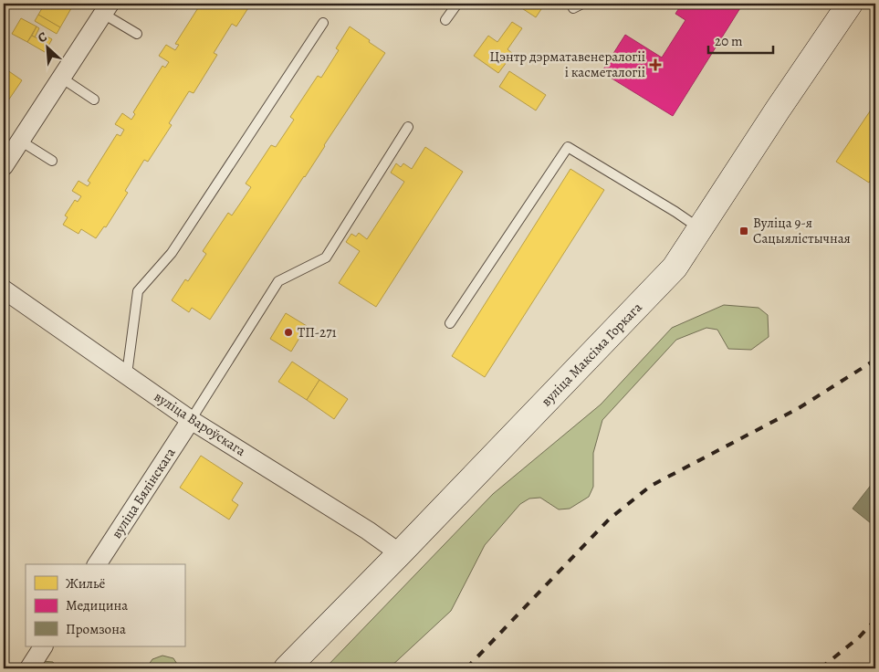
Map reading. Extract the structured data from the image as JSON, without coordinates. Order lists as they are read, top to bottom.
{
  "streets": {
    "main road": ["вуліца Максіма Горкага"],
    "street": ["вуліца Вароўскага", "вуліца Бялінскага"]
  },
  "crossings": [
    ["вуліца Максіма Горкага", "вуліца Вароўскага"],
    ["вуліца Вароўскага", "вуліца Бялінскага"]
  ],
  "places": {
    "health": ["Цэнтр дэрматавенералогіі і касметалогіі"],
    "transit": ["Вуліца 9-я Сацыялістычная"],
    "other": ["ТП-271"]
  },
  "legend": ["Жильё", "Медицина", "Промзона"],
  "scale_bar": "20 m",
  "north": "top left"
}
